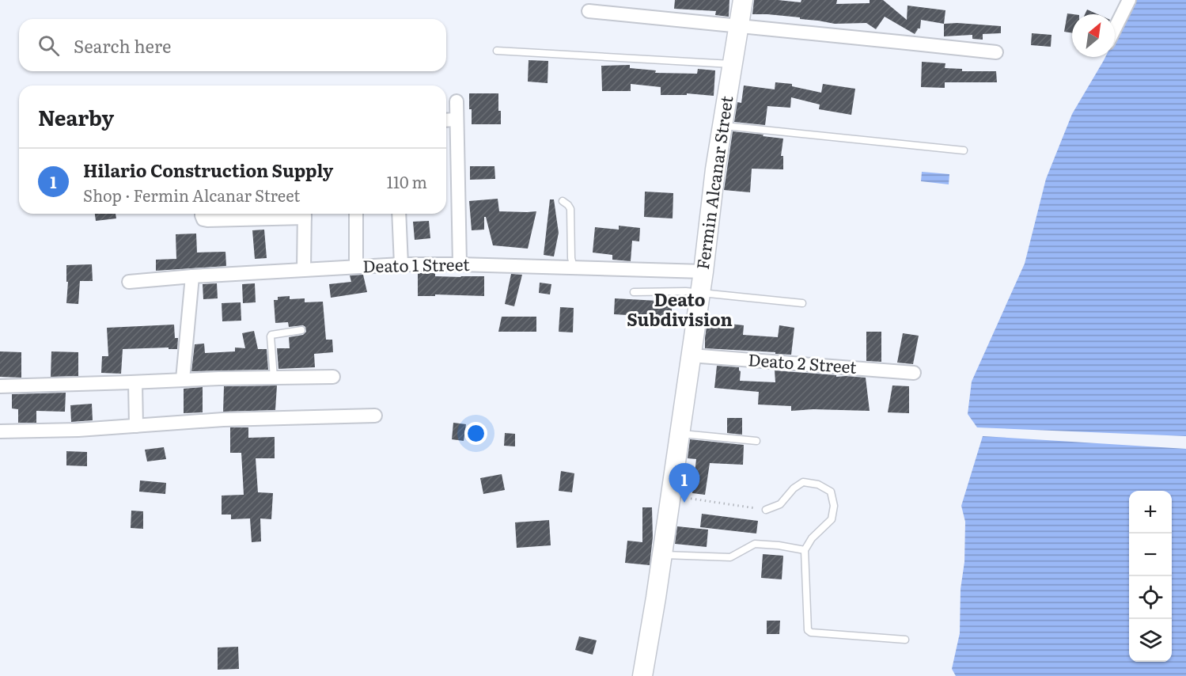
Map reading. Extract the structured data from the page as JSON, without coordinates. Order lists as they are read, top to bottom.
{
  "streets": {
    "main road": ["Fermin Alcanar Street"],
    "street": ["Deato 1 Street", "Deato 2 Street"]
  },
  "crossings": [
    ["Fermin Alcanar Street", "Deato 1 Street"],
    ["Fermin Alcanar Street", "Deato 2 Street"]
  ],
  "districts": ["Deato Subdivision"],
  "north": "top right",
  "page": {
    "search": "Search here",
    "heading": "Nearby",
    "list": [
      {
        "mark": "1",
        "name": "Hilario Construction Supply",
        "note": "Shop · Fermin Alcanar Street",
        "value": "110 m"
      }
    ],
    "pins": "1",
    "map_buttons": ["+", "−"]
  }
}
